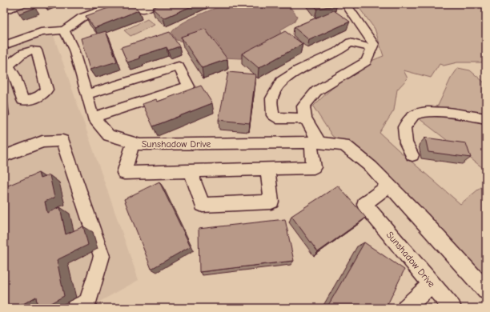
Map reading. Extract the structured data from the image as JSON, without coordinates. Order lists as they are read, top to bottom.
{
  "streets": {
    "street": ["Sunshadow Drive"]
  }
}
